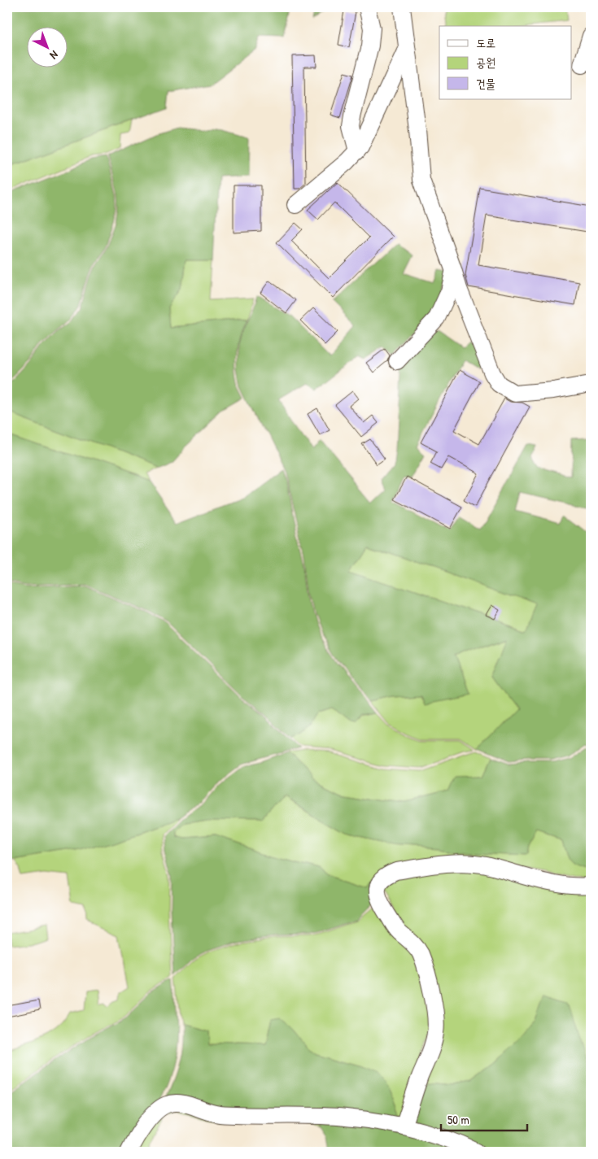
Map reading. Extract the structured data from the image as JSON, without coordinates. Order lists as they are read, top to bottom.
{
  "legend": ["도로", "공원", "건물"],
  "scale_bar": "50 m",
  "north": "bottom right"
}
